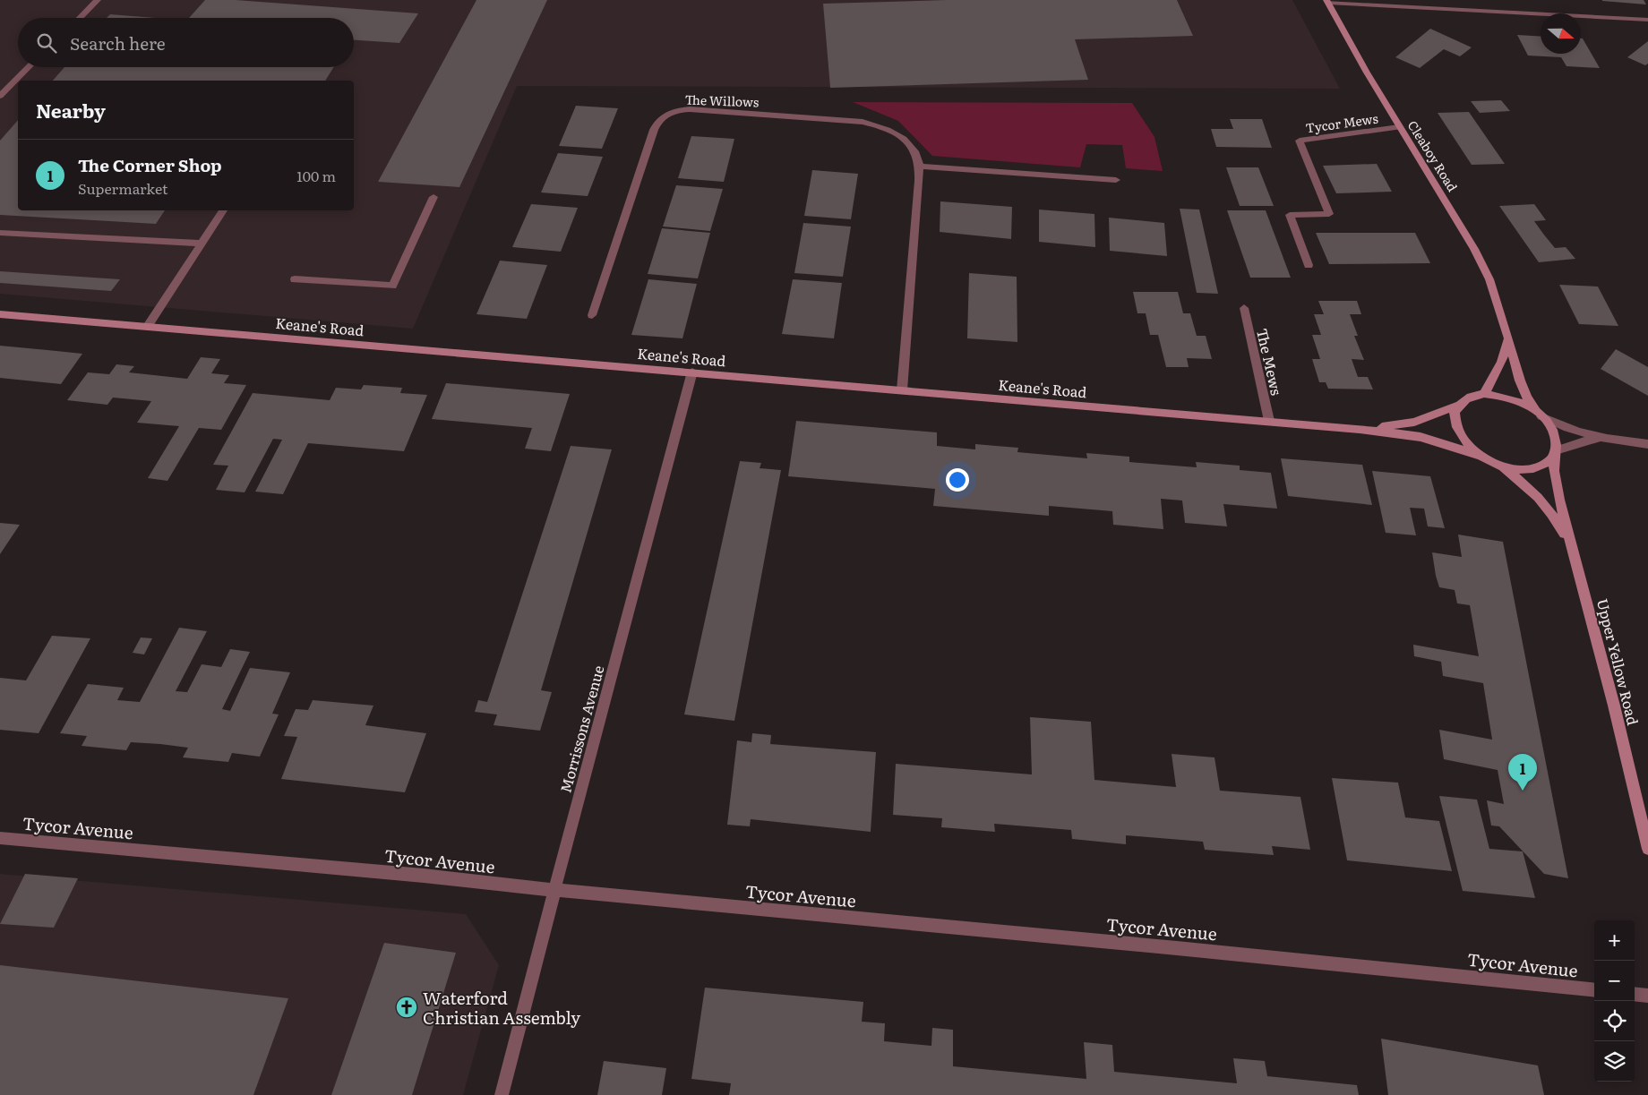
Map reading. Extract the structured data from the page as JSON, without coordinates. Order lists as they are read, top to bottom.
{
  "streets": {
    "street": [
      "The Willows",
      "Tycor Mews",
      "Cleaboy Road",
      "Keane's Road",
      "The Mews",
      "Upper Yellow Road",
      "Morrissons Avenue",
      "Tycor Avenue"
    ]
  },
  "crossings": [
    ["The Willows", "Keane's Road"],
    ["Tycor Mews", "Cleaboy Road"],
    ["Cleaboy Road", "Keane's Road"],
    ["Cleaboy Road", "Upper Yellow Road"],
    ["Keane's Road", "The Mews"],
    ["Keane's Road", "Upper Yellow Road"],
    ["Keane's Road", "Morrissons Avenue"],
    ["Morrissons Avenue", "Tycor Avenue"]
  ],
  "places": {
    "church": ["Waterford Christian Assembly"]
  },
  "north": "right",
  "page": {
    "search": "Search here",
    "heading": "Nearby",
    "list": [
      {
        "mark": "1",
        "name": "The Corner Shop",
        "note": "Supermarket",
        "value": "100 m"
      }
    ],
    "pins": "1",
    "map_buttons": ["+", "−"]
  }
}
